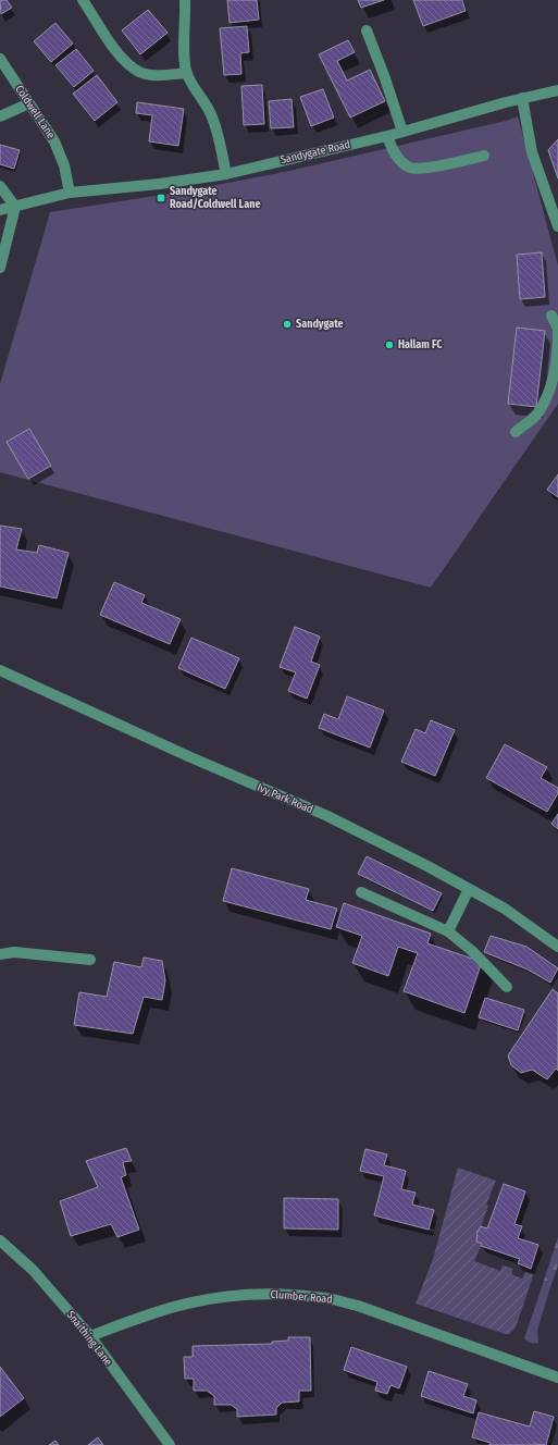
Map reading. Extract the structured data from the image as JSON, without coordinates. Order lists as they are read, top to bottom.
{
  "streets": {
    "street": [
      "Coldwell Lane",
      "Sandygate Road",
      "Ivy Park Road",
      "Clumber Road",
      "Snaithing Lane"
    ]
  },
  "crossings": [
    ["Coldwell Lane", "Sandygate Road"],
    ["Clumber Road", "Snaithing Lane"]
  ],
  "places": {
    "transit": ["Sandygate Road/Coldwell Lane"],
    "other": ["Sandygate", "Hallam FC"]
  }
}
